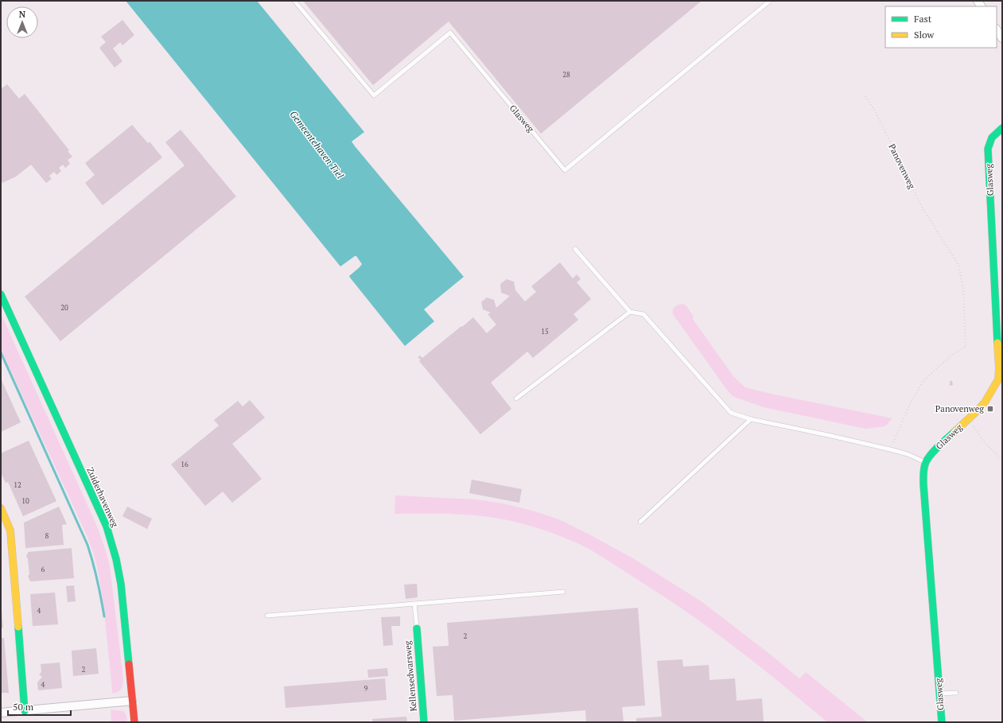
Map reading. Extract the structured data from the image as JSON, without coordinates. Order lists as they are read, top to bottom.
{
  "streets": {
    "street": ["Glasweg", "Zuiderhavenweg", "Kellensedwarsweg"],
    "path": ["Panovenweg"]
  },
  "water": ["Gemeentehaven Tiel"],
  "places": {
    "transit": ["Panovenweg"]
  },
  "house_numbers": [
    "28",
    "20",
    "15",
    "16",
    "12",
    "10",
    "8",
    "6",
    "4",
    "2",
    "2",
    "4",
    "9"
  ],
  "legend": ["Fast", "Slow"],
  "scale_bar": "50 m",
  "north": "top"
}
